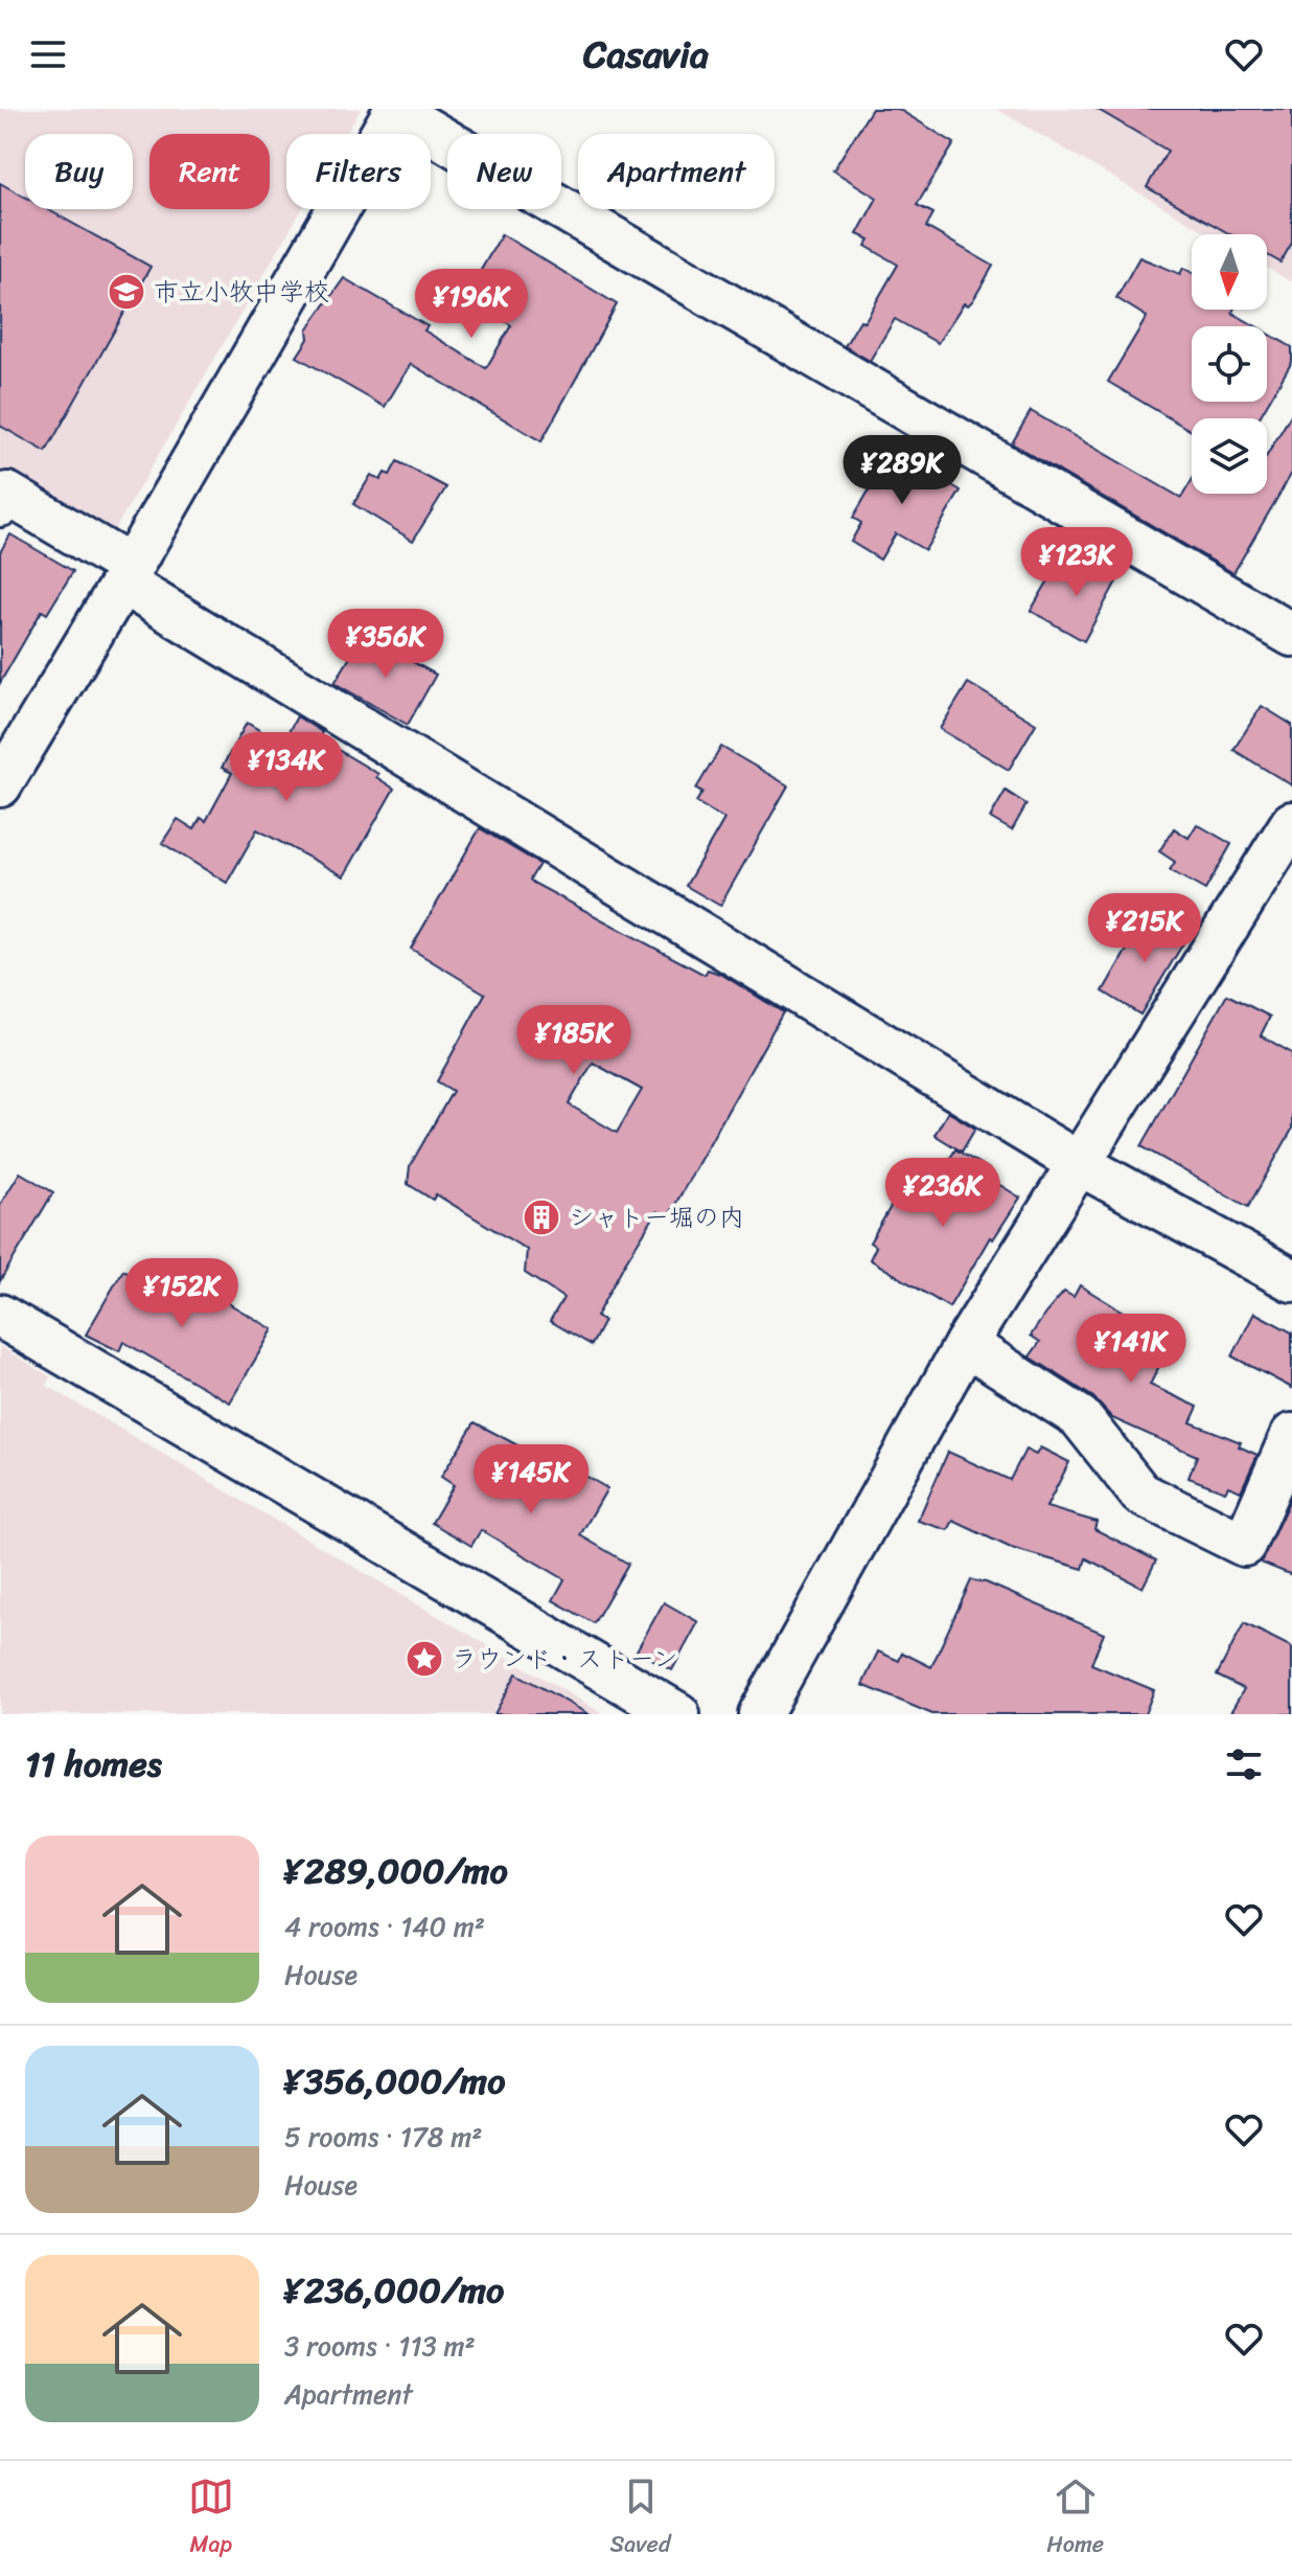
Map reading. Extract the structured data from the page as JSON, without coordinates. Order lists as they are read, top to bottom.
{
  "places": {
    "school or university": ["市立小牧中学校"],
    "building": ["シャトー堀の内"],
    "place": ["ラウンド・ストーン"]
  },
  "north": "bottom",
  "page": {
    "header": "Casavia",
    "chip": [
      "Buy",
      "Rent",
      "Filters",
      "New",
      "Apartment"
    ],
    "price": [
      "¥196K",
      "¥289K",
      "¥123K",
      "¥356K",
      "¥134K",
      "¥215K",
      "¥185K",
      "¥236K",
      "¥152K",
      "¥141K",
      "¥145K"
    ],
    "heading": "11 homes",
    "list": [
      {
        "name": "¥289,000/mo",
        "note": "4 rooms · 140 m² · House"
      },
      {
        "name": "¥356,000/mo",
        "note": "5 rooms · 178 m² · House"
      },
      {
        "name": "¥236,000/mo",
        "note": "3 rooms · 113 m² · Apartment"
      }
    ],
    "tabs": ["Map", "Saved", "Home"]
  }
}
